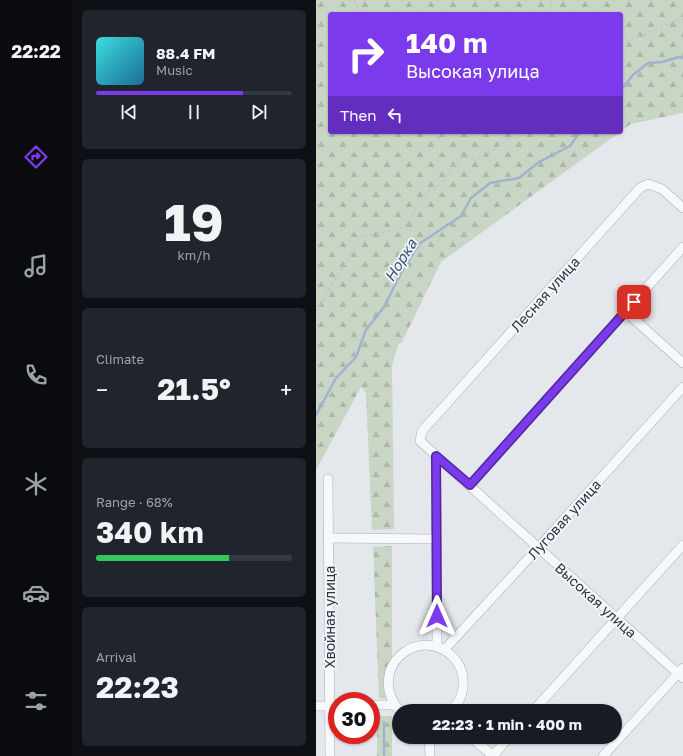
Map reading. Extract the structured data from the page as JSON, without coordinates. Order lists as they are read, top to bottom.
{
  "streets": {
    "street": [
      "Лесная улица",
      "Луговая улица",
      "Высокая улица",
      "Хвойная улица"
    ]
  },
  "crossings": [
    ["Лесная улица", "Высокая улица"],
    ["Луговая улица", "Высокая улица"]
  ],
  "water": ["Норка"],
  "page": {
    "tabs": "22:22",
    "turn": ["140 m", "Высокая улица"],
    "song": ["88.4 FM", "Music"],
    "then": "Then",
    "tile": [
      ["19", "km/h"],
      "Climate",
      ["Range · 68%", "340 km"],
      ["Arrival", "22:23"]
    ],
    "heat": ["−", "21.5°", "+"],
    "limit": "30",
    "trip": "22:23 · 1 min · 400 m"
  }
}
